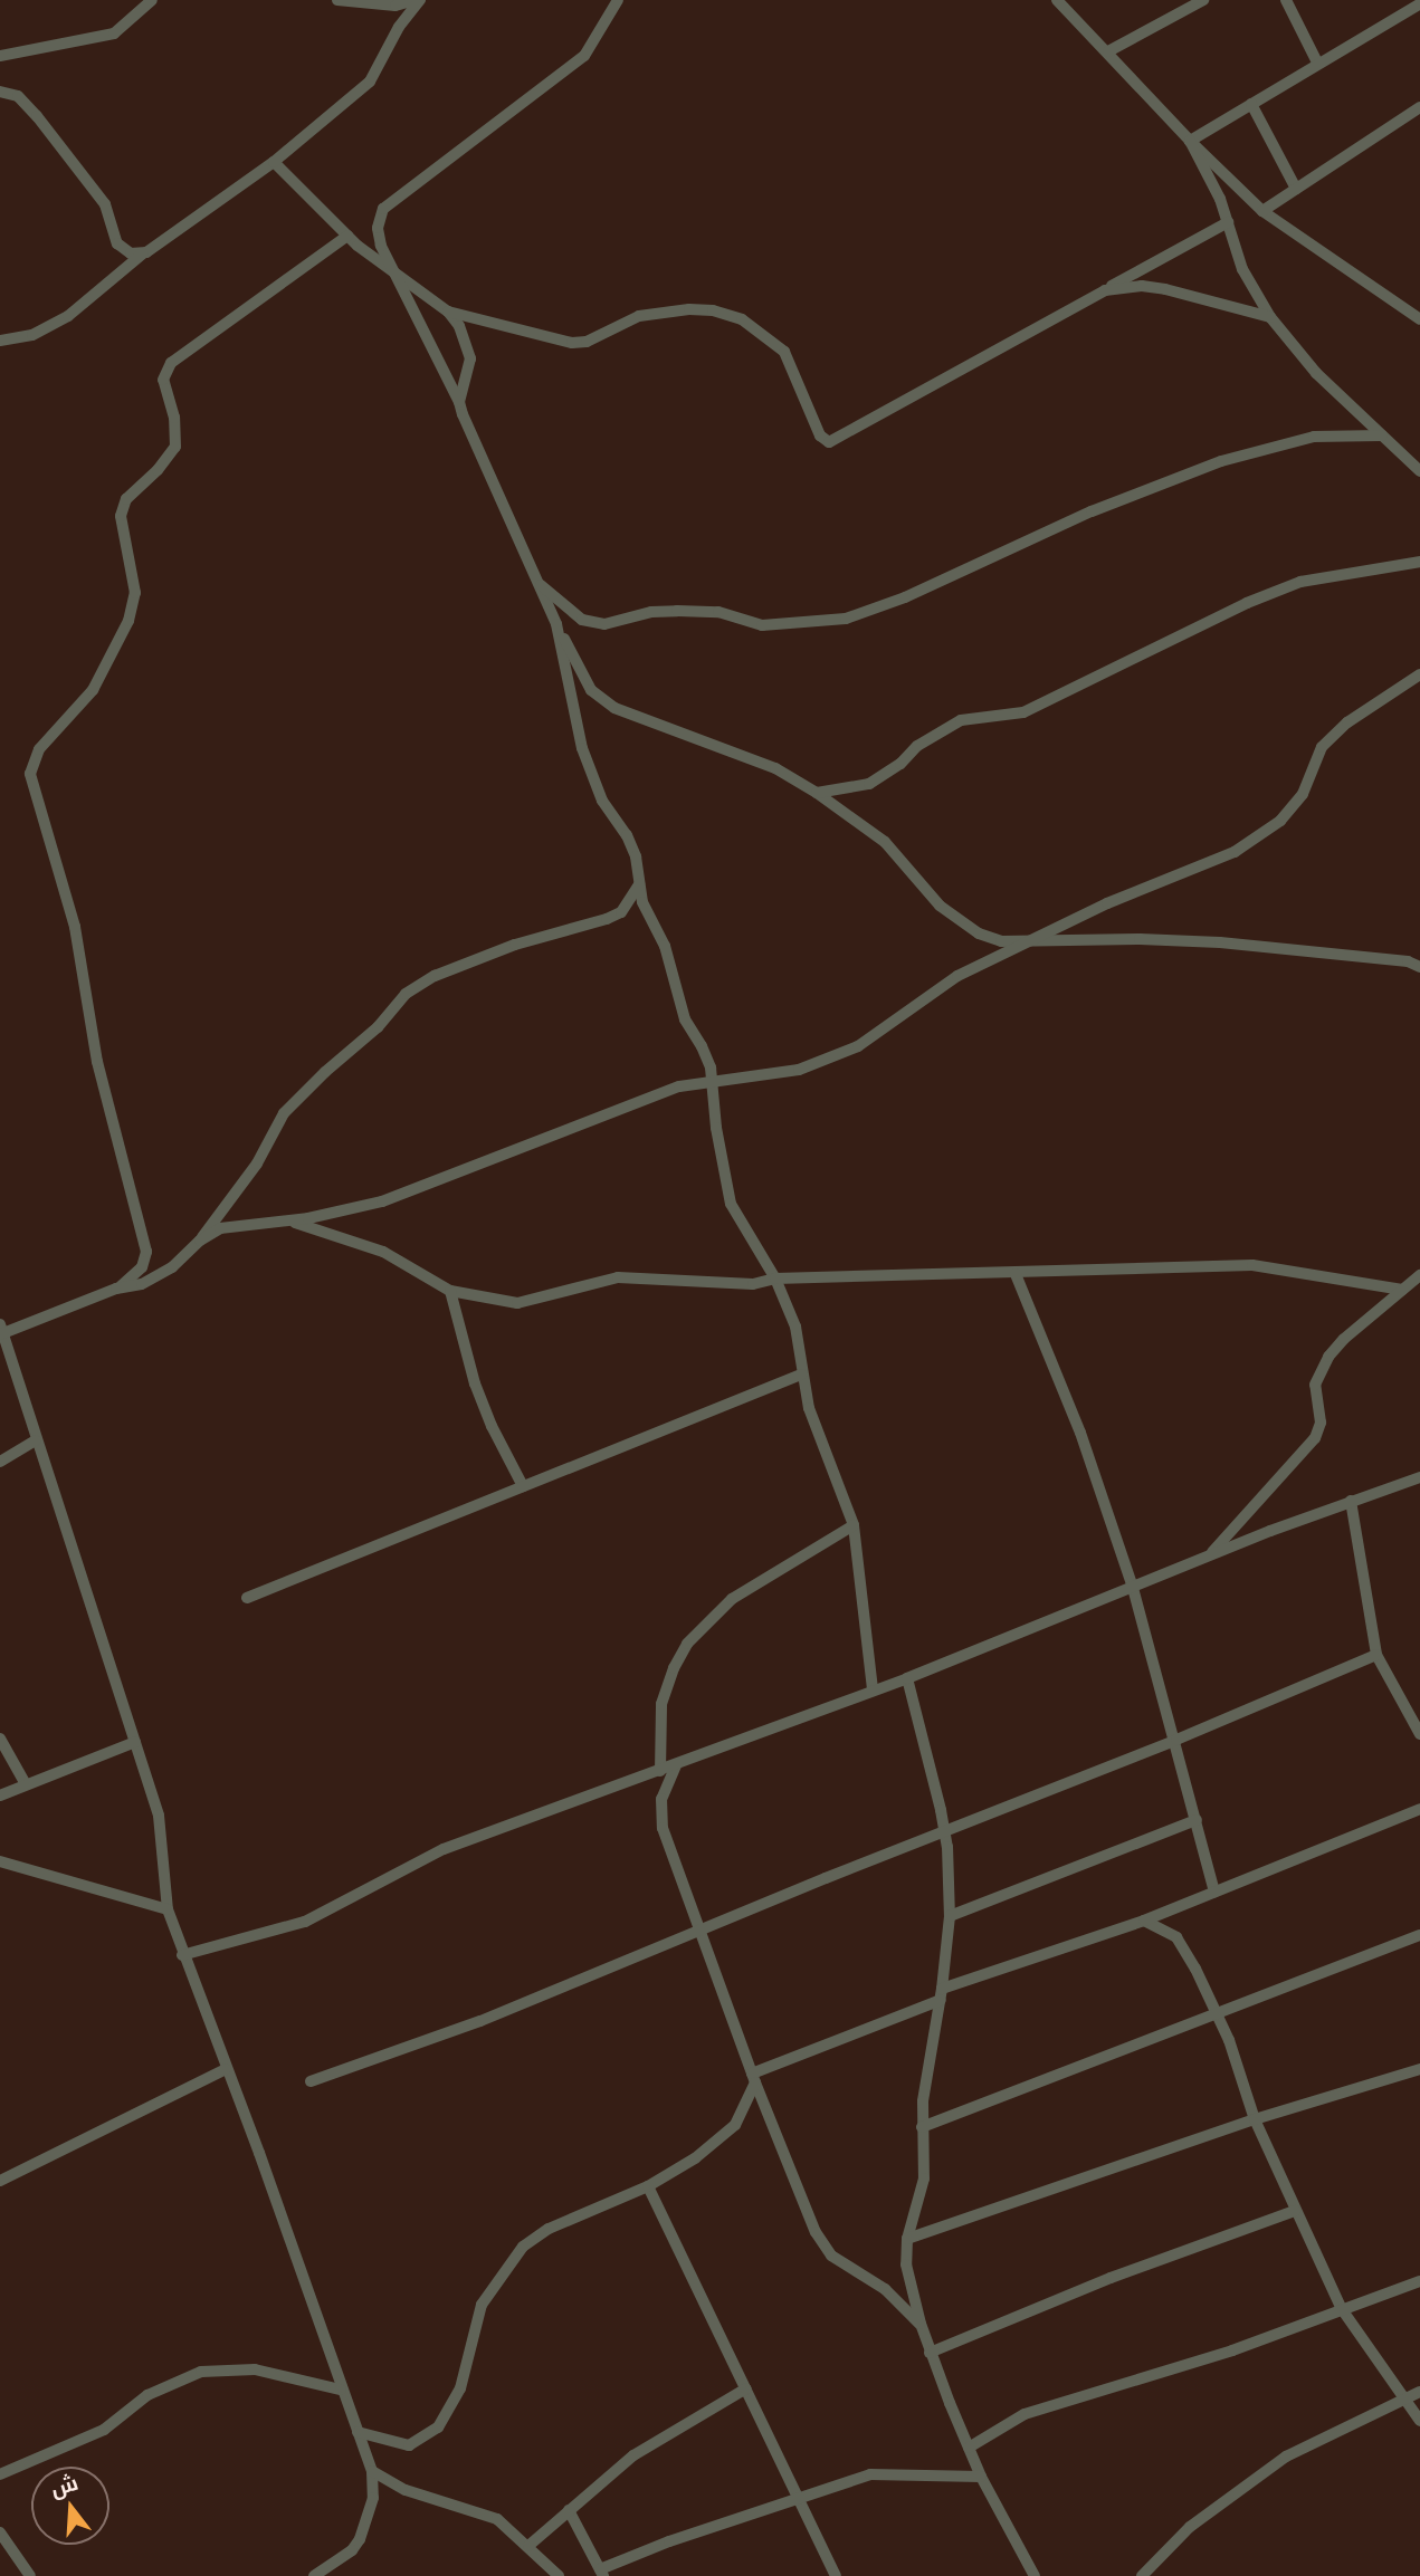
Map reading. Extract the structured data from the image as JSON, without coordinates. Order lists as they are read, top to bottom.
{
  "north": "top"
}
